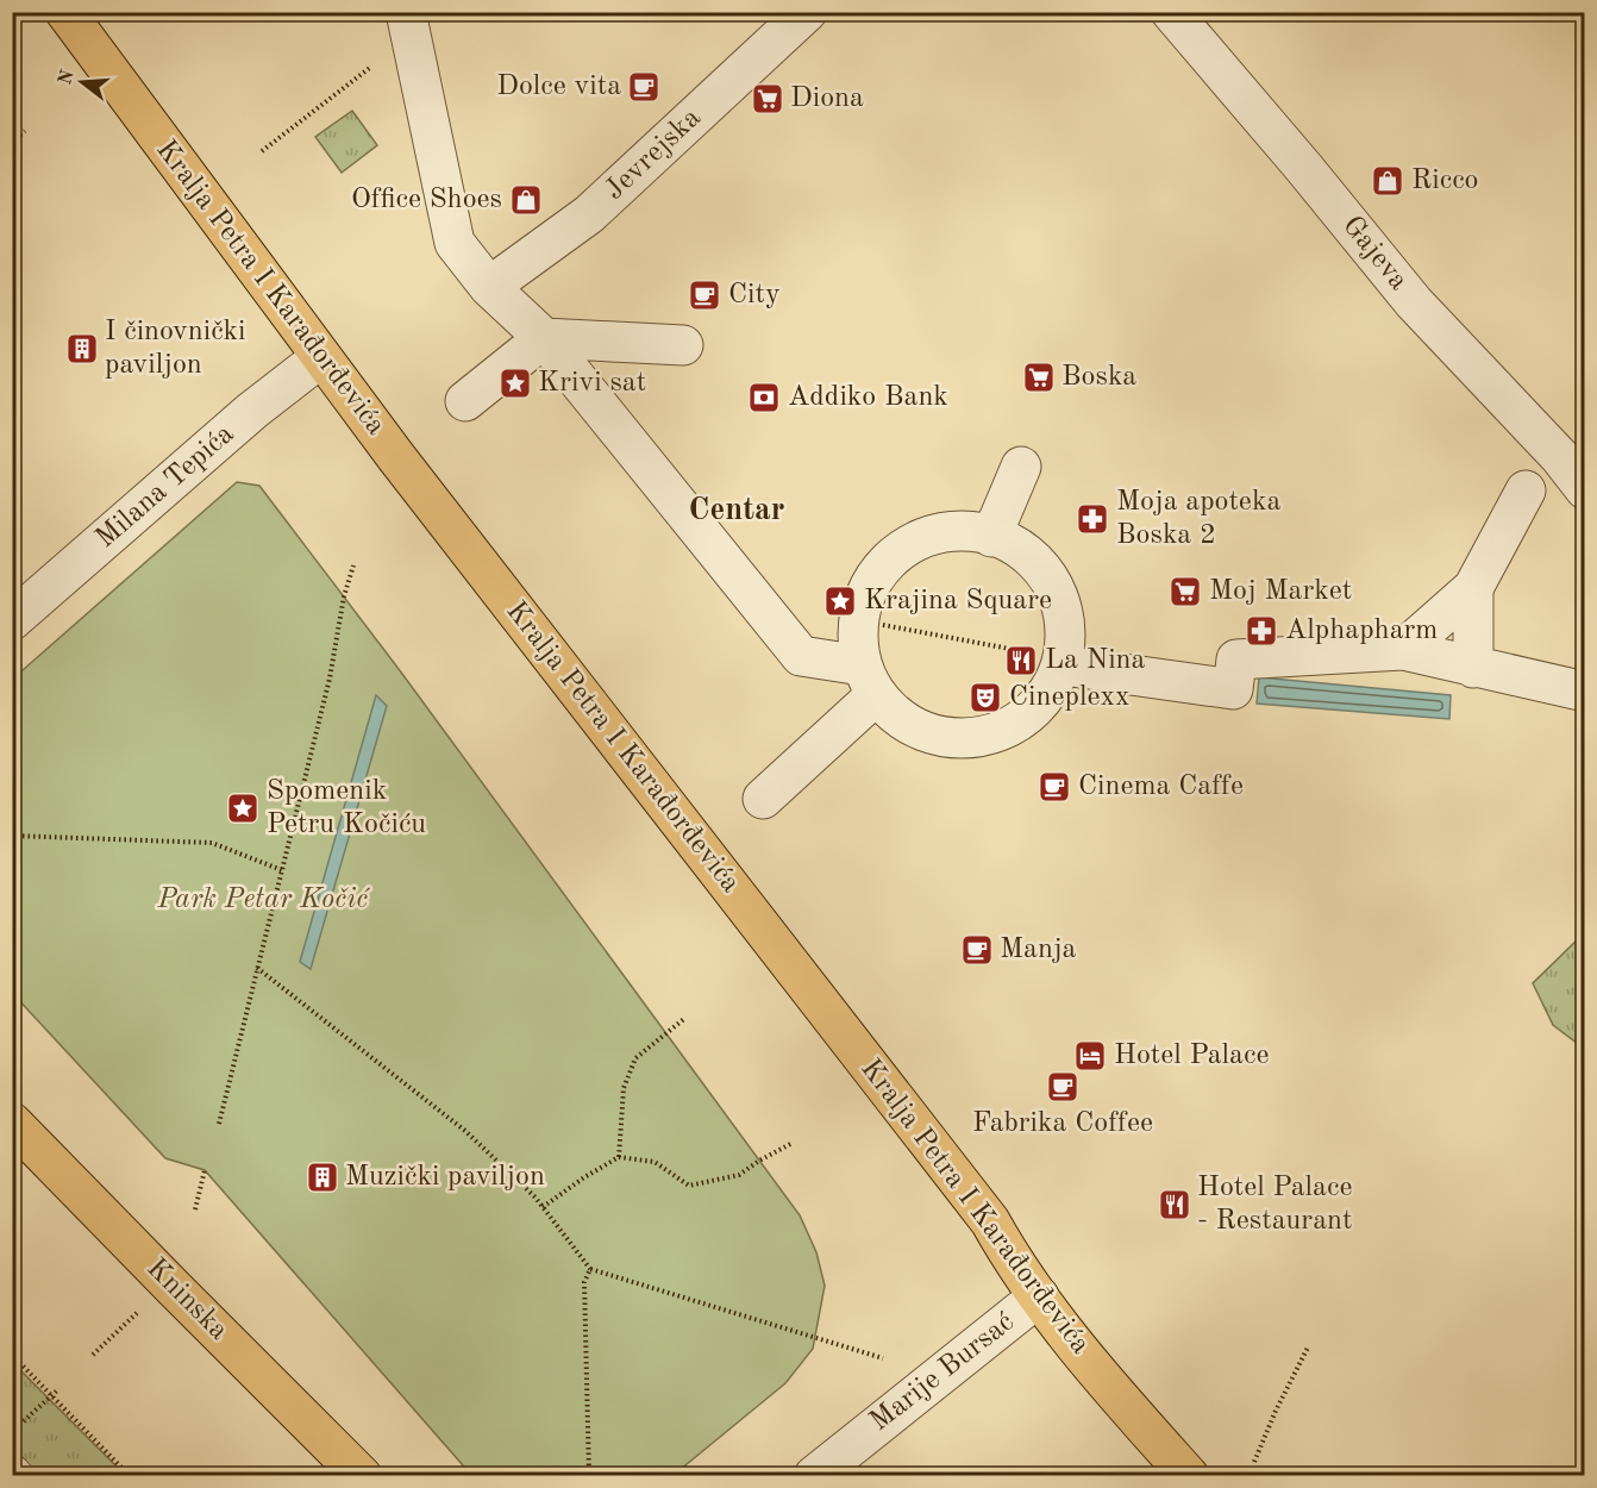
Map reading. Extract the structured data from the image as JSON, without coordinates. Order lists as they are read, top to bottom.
{
  "streets": {
    "main road": ["Kralja Petra I Karađorđevića", "Kninska"],
    "street": [
      "Jevrejska",
      "Gajeva",
      "Milana Tepića",
      "Marije Bursać"
    ]
  },
  "crossings": [
    ["Kralja Petra I Karađorđevića", "Milana Tepića"],
    ["Kralja Petra I Karađorđevića", "Marije Bursać"]
  ],
  "districts": ["Centar"],
  "parks": ["Park Petar Kočić"],
  "places": {
    "cafe": [
      "Dolce vita",
      "City",
      "Cinema Caffe",
      "Manja",
      "Fabrika Coffee"
    ],
    "supermarket": ["Diona", "Boska", "Moj Market"],
    "shop": ["Ricco", "Office Shoes"],
    "building": ["I činovnički paviljon", "Muzički paviljon"],
    "place": ["Krivi sat", "Krajina Square", "Spomenik Petru Kočiću"],
    "bank": ["Addiko Bank"],
    "pharmacy": ["Moja apoteka Boska 2", "Alphapharm"],
    "restaurant": ["La Nina", "Hotel Palace - Restaurant"],
    "theatre": ["Cineplexx"],
    "hotel": ["Hotel Palace"]
  },
  "north": "left"
}
